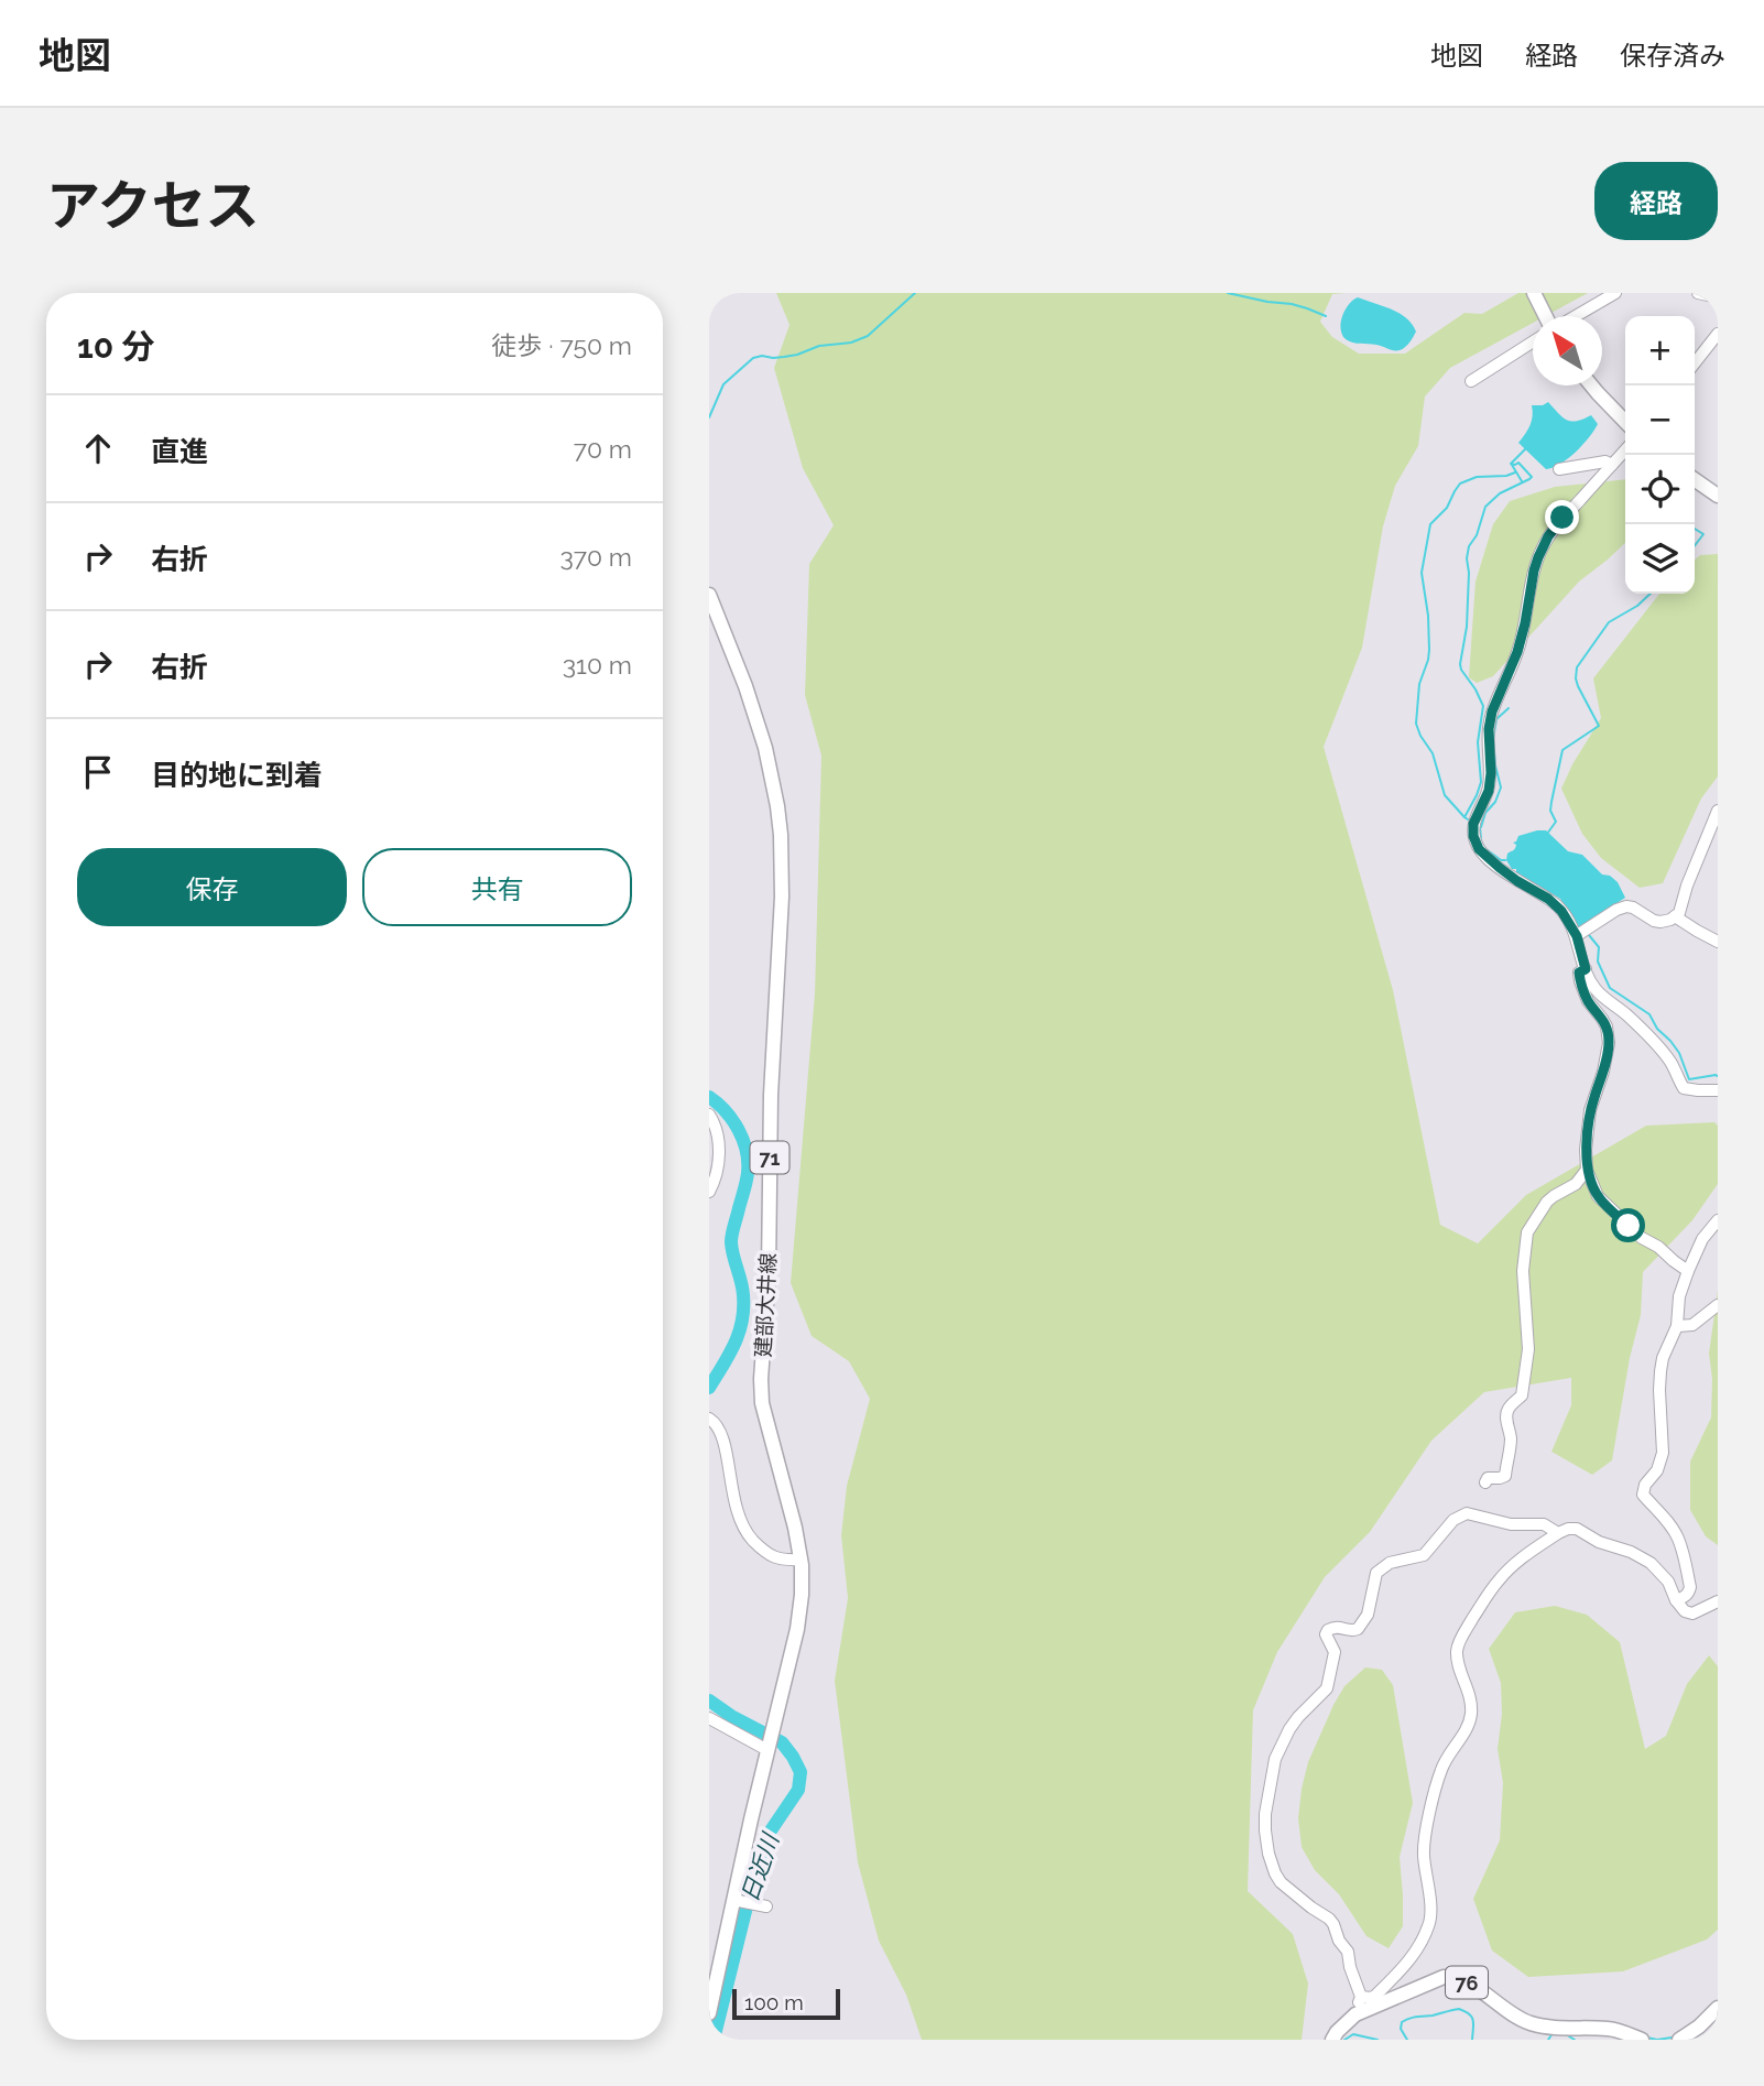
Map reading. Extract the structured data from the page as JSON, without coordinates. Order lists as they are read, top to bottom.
{
  "streets": {
    "main road": ["71", "建部大井線", "76"]
  },
  "water": ["日近川"],
  "scale_bar": "100 m",
  "north": "top left",
  "page": {
    "header": "地図",
    "nav": ["地図", "経路", "保存済み"],
    "title": "アクセス",
    "buttons": [
      "経路",
      ["保存", "共有"]
    ],
    "heading": ["10 分", "徒歩 · 750 m"],
    "map_buttons": ["+", "−"],
    "list": [
      ["直進", "70 m"],
      ["右折", "370 m"],
      ["右折", "310 m"],
      "目的地に到着"
    ],
    "scale": "100 m"
  }
}
